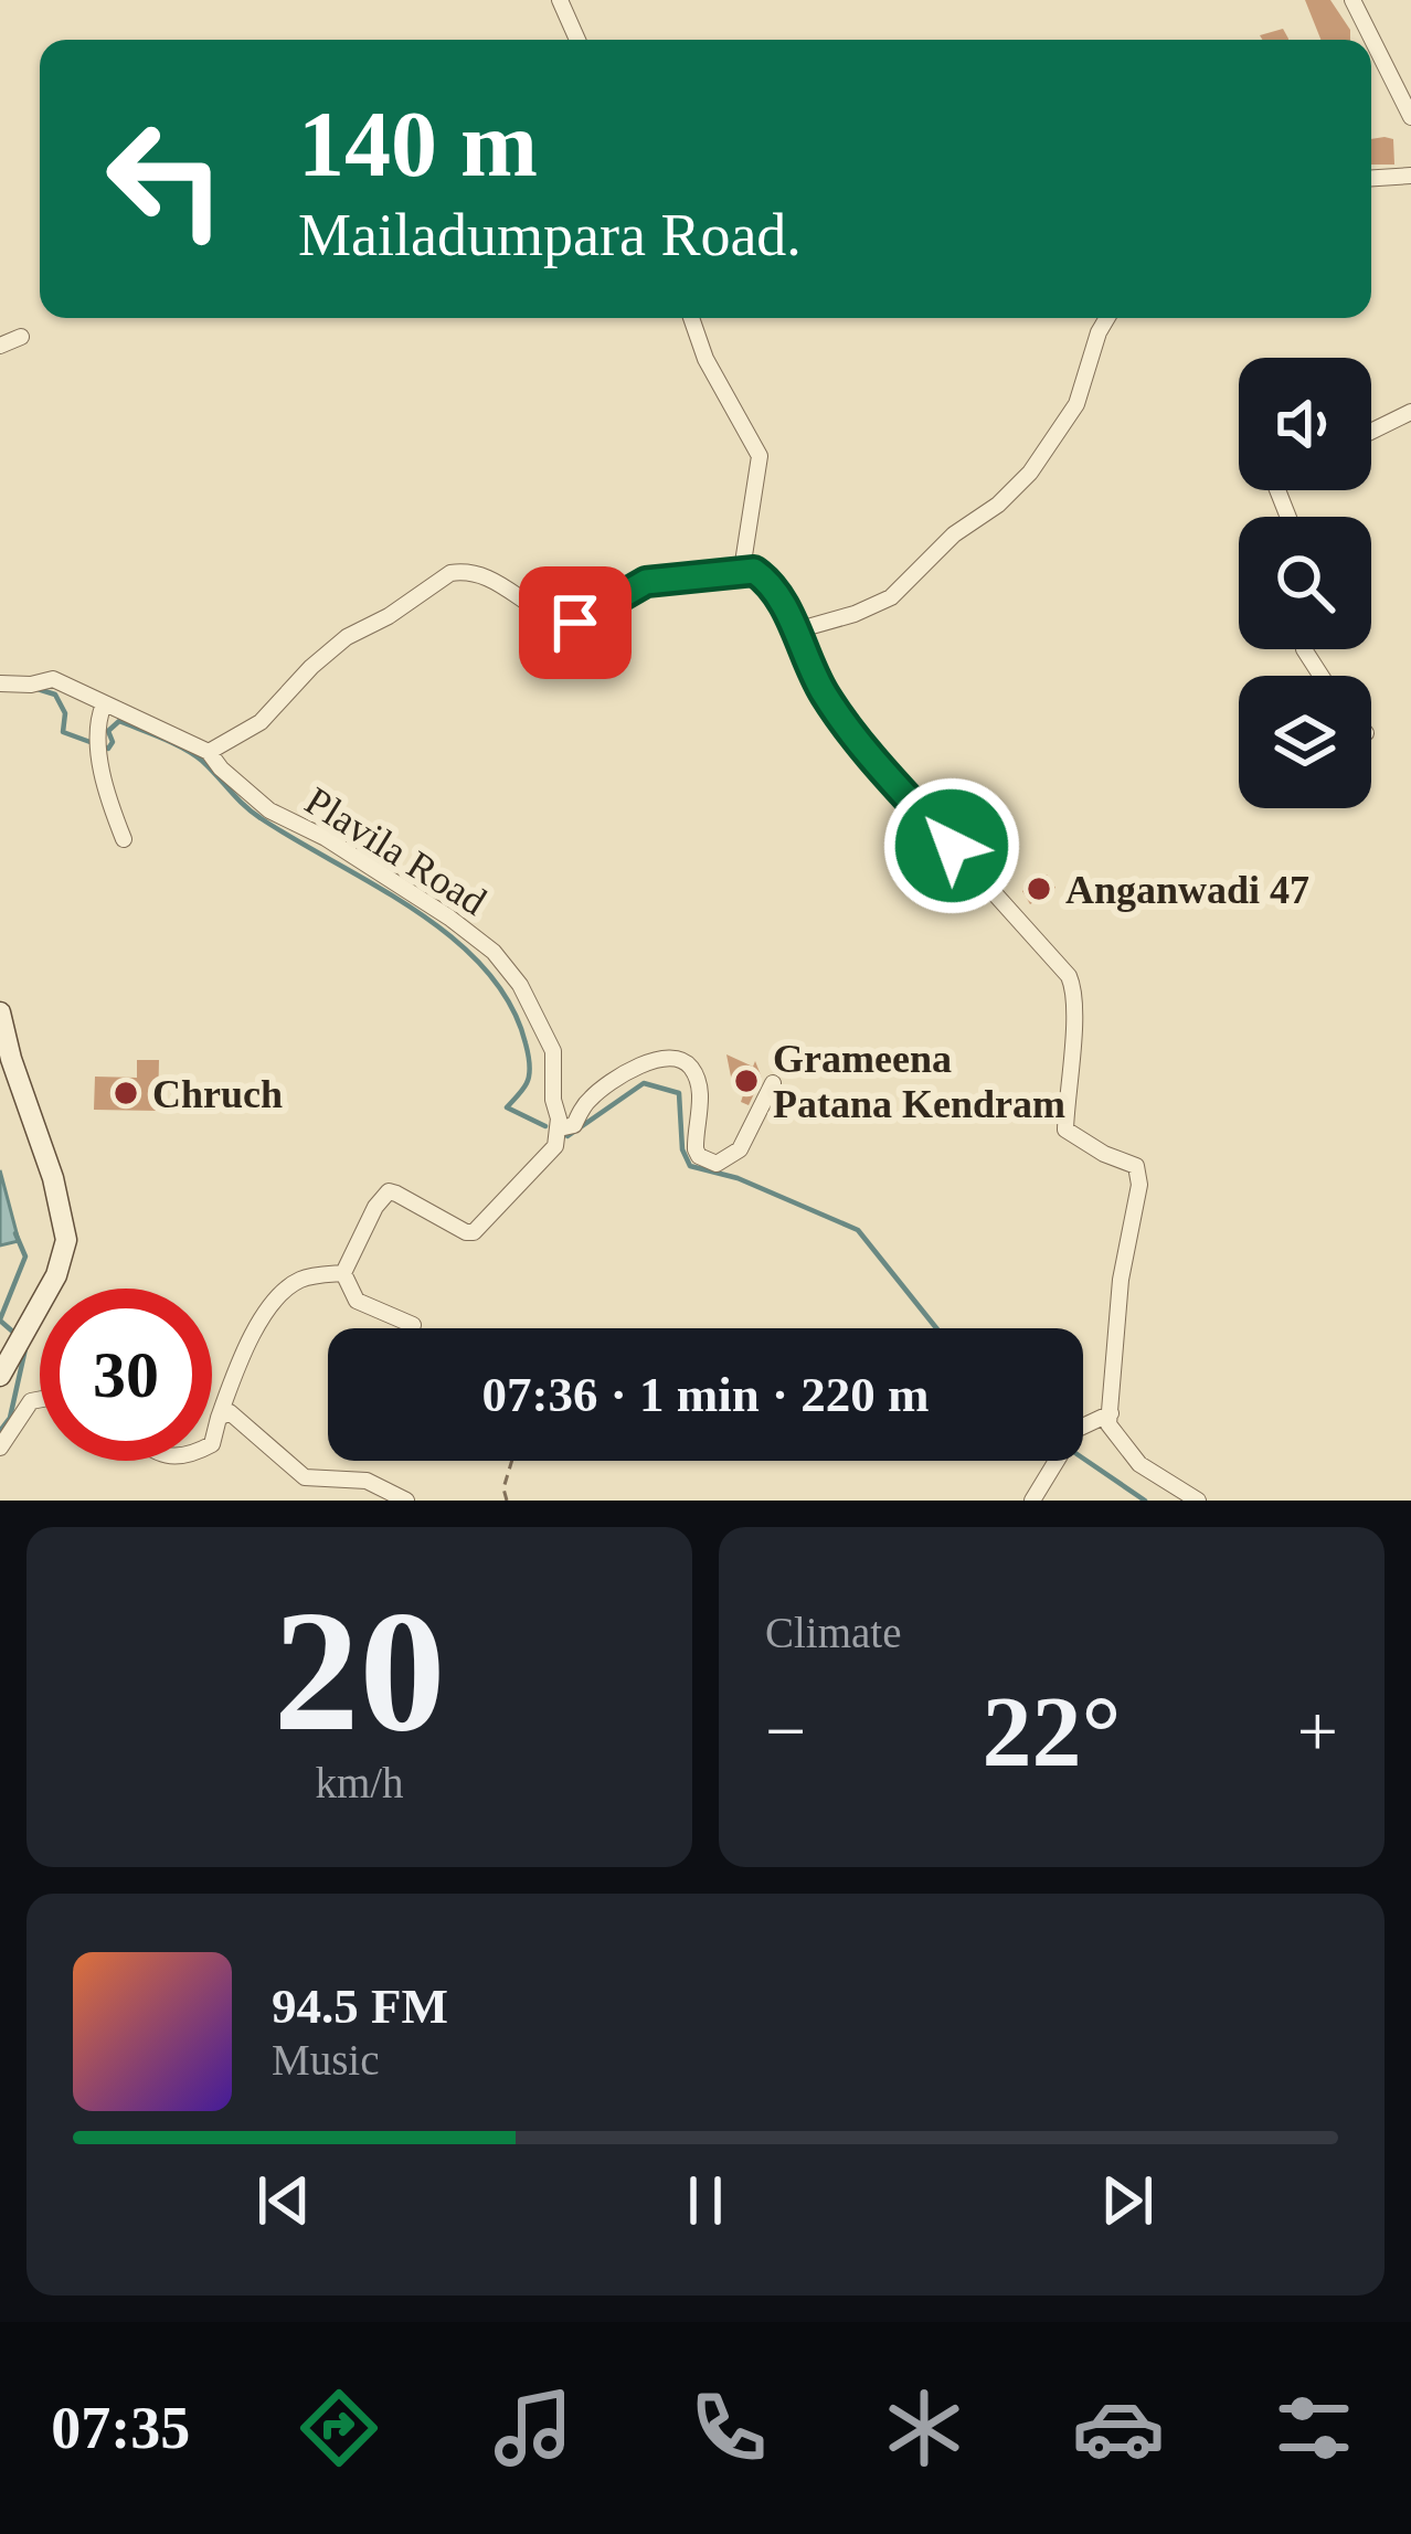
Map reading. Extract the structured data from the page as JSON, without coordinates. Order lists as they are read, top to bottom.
{
  "streets": {
    "street": ["Plavila Road"]
  },
  "places": ["Anganwadi 47", "Grameena Patana Kendram", "Chruch"],
  "page": {
    "turn": ["140 m", "Mailadumpara Road."],
    "limit": "30",
    "trip": "07:36 · 1 min · 220 m",
    "tile": [
      ["20", "km/h"],
      "Climate"
    ],
    "heat": ["−", "22°", "+"],
    "song": ["94.5 FM", "Music"],
    "tabs": "07:35"
  }
}
